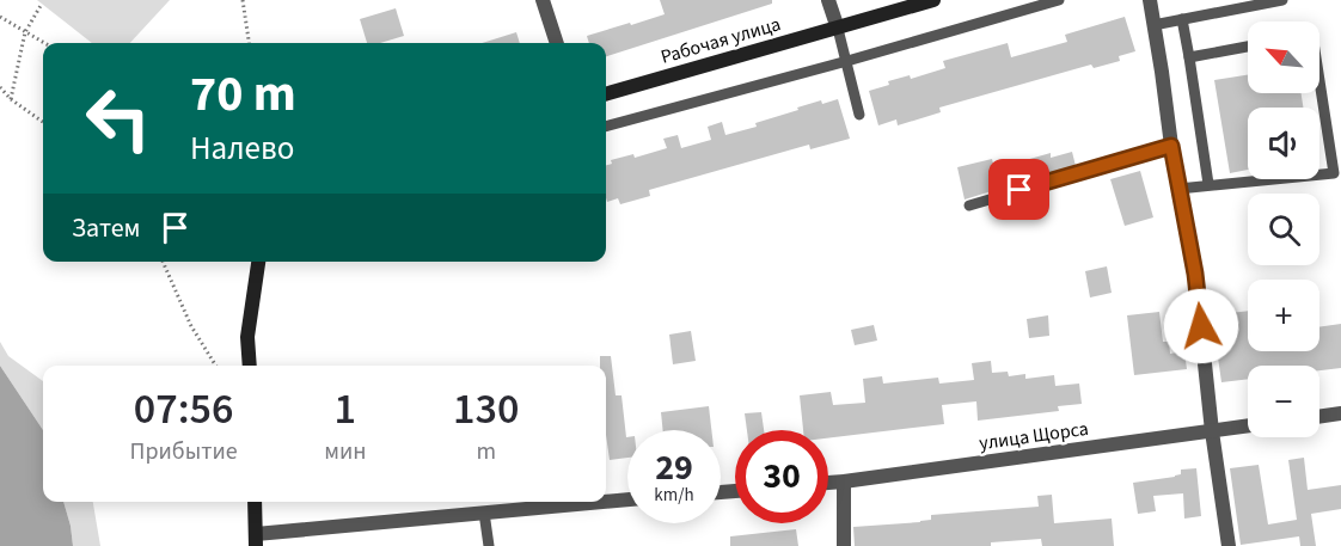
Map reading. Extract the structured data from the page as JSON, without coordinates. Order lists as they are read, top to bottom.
{
  "streets": {
    "main road": ["Рабочая улица"],
    "street": ["улица Щорса"]
  },
  "north": "top left",
  "page": {
    "map_buttons": ["+", "−"],
    "turn": ["70 m", "Налево"],
    "then": "Затем",
    "eta": [
      "07:56",
      "Прибытие",
      "1",
      "мин",
      "130",
      "m"
    ],
    "speed": "29 km/h",
    "limit": "30"
  }
}
